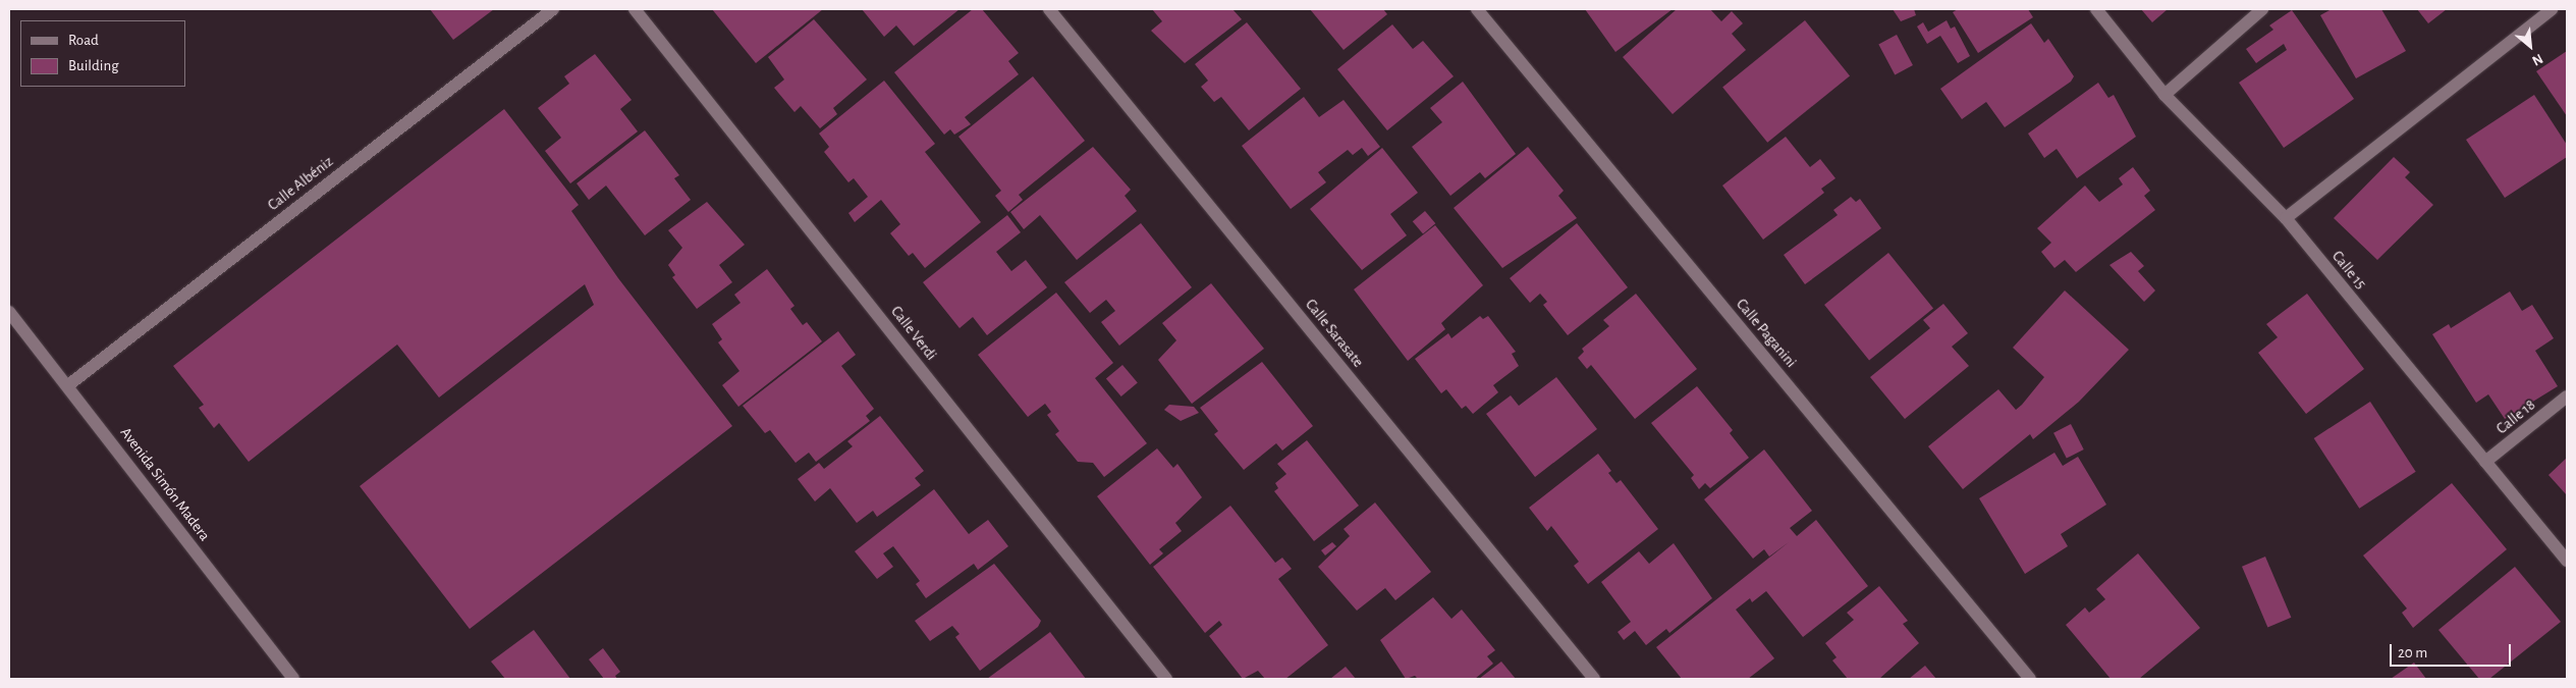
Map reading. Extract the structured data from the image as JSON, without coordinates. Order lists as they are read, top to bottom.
{
  "streets": {
    "street": [
      "Calle Albéniz",
      "Calle 15",
      "Calle Verdi",
      "Calle Sarasate",
      "Calle Paganini",
      "Calle 18",
      "Avenida Simón Madera"
    ]
  },
  "crossings": [
    ["Calle Albéniz", "Avenida Simón Madera"],
    ["Calle 15", "Calle 18"]
  ],
  "legend": ["Road", "Building"],
  "scale_bar": "20 m",
  "north": "bottom right"
}
